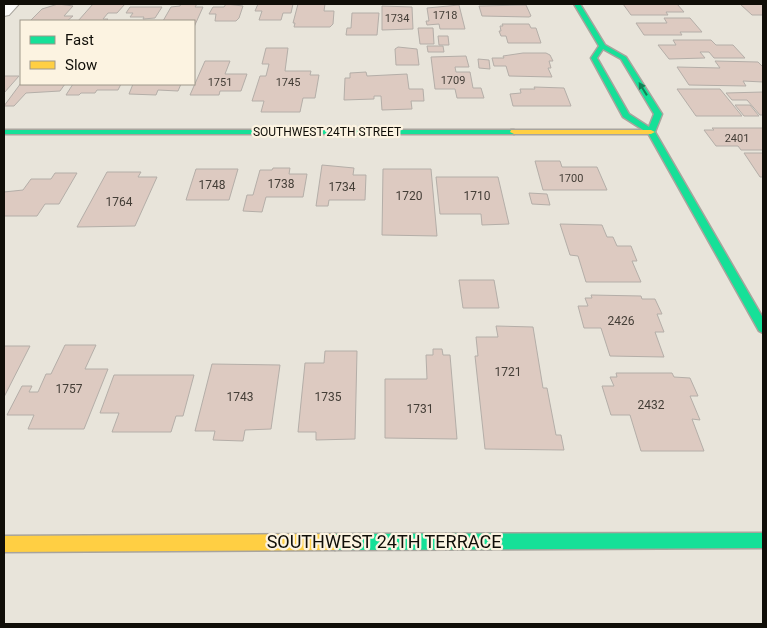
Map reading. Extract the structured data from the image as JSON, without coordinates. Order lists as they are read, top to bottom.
{
  "streets": {
    "street": ["SOUTHWEST 24TH STREET", "SOUTHWEST 24TH TERRACE"]
  },
  "house_numbers": [
    "1718",
    "1734",
    "1709",
    "1751",
    "1745",
    "2401",
    "1700",
    "1738",
    "1748",
    "1734",
    "1720",
    "1710",
    "1764",
    "2426",
    "1721",
    "1757",
    "1743",
    "1735",
    "2432",
    "1731"
  ],
  "legend": ["Fast", "Slow"]
}
